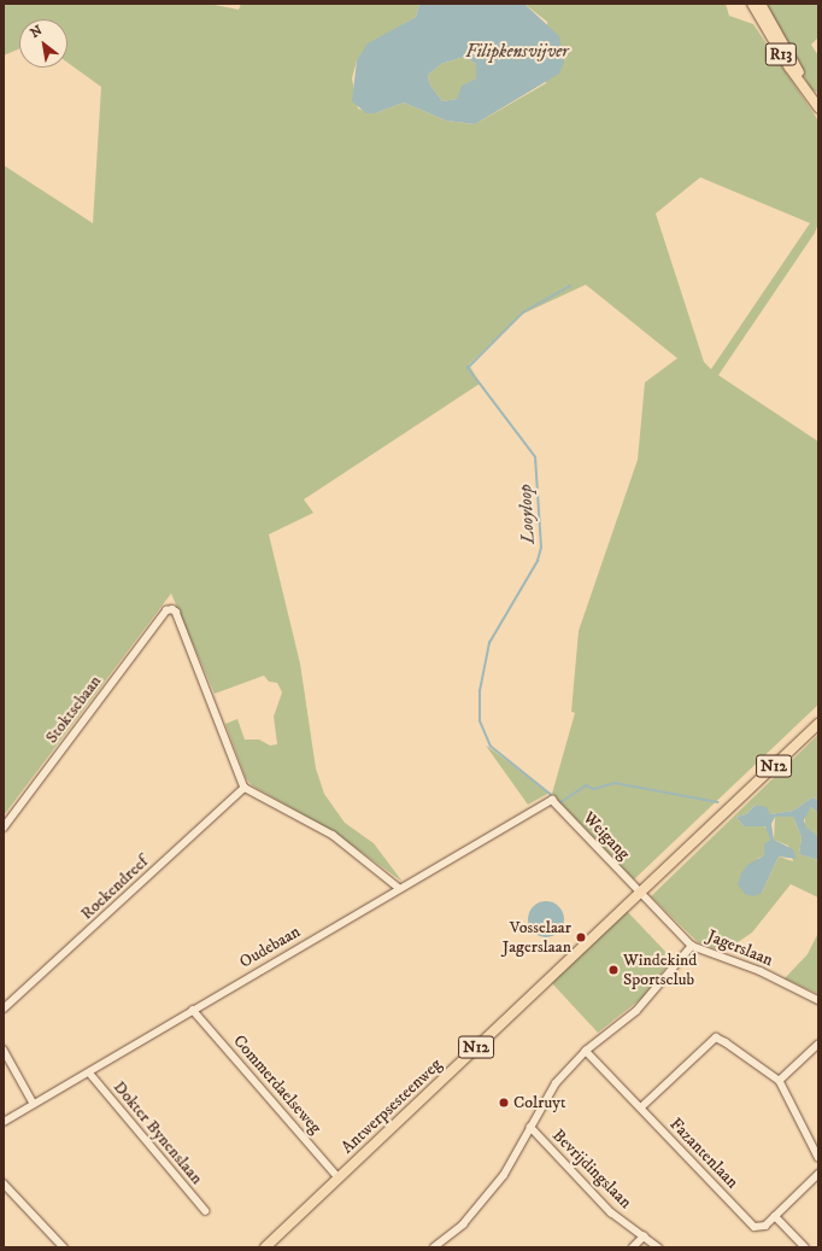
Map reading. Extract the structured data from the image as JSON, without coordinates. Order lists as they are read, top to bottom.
{
  "streets": {
    "main road": ["R13", "N12", "Antwerpsesteenweg"],
    "street": [
      "Stoktsebaan",
      "Weigang",
      "Roekendreef",
      "Oudebaan",
      "Jagerslaan",
      "Commerdaelseweg",
      "Dokter Bynenslaan",
      "Fazantenlaan",
      "Bevrijdingslaan"
    ]
  },
  "crossings": [
    ["Stoktsebaan", "Roekendreef"],
    ["Weigang", "Oudebaan"],
    ["Weigang", "Jagerslaan"],
    ["Weigang", "Antwerpsesteenweg"],
    ["Oudebaan", "Commerdaelseweg"],
    ["Oudebaan", "Dokter Bynenslaan"],
    ["Jagerslaan", "Antwerpsesteenweg"],
    ["Commerdaelseweg", "Antwerpsesteenweg"]
  ],
  "water": ["Filipkensvijver", "Looyloop"],
  "places": ["Vosselaar Jagerslaan", "Windekind Sportsclub", "Colruyt"],
  "north": "top left"
}
